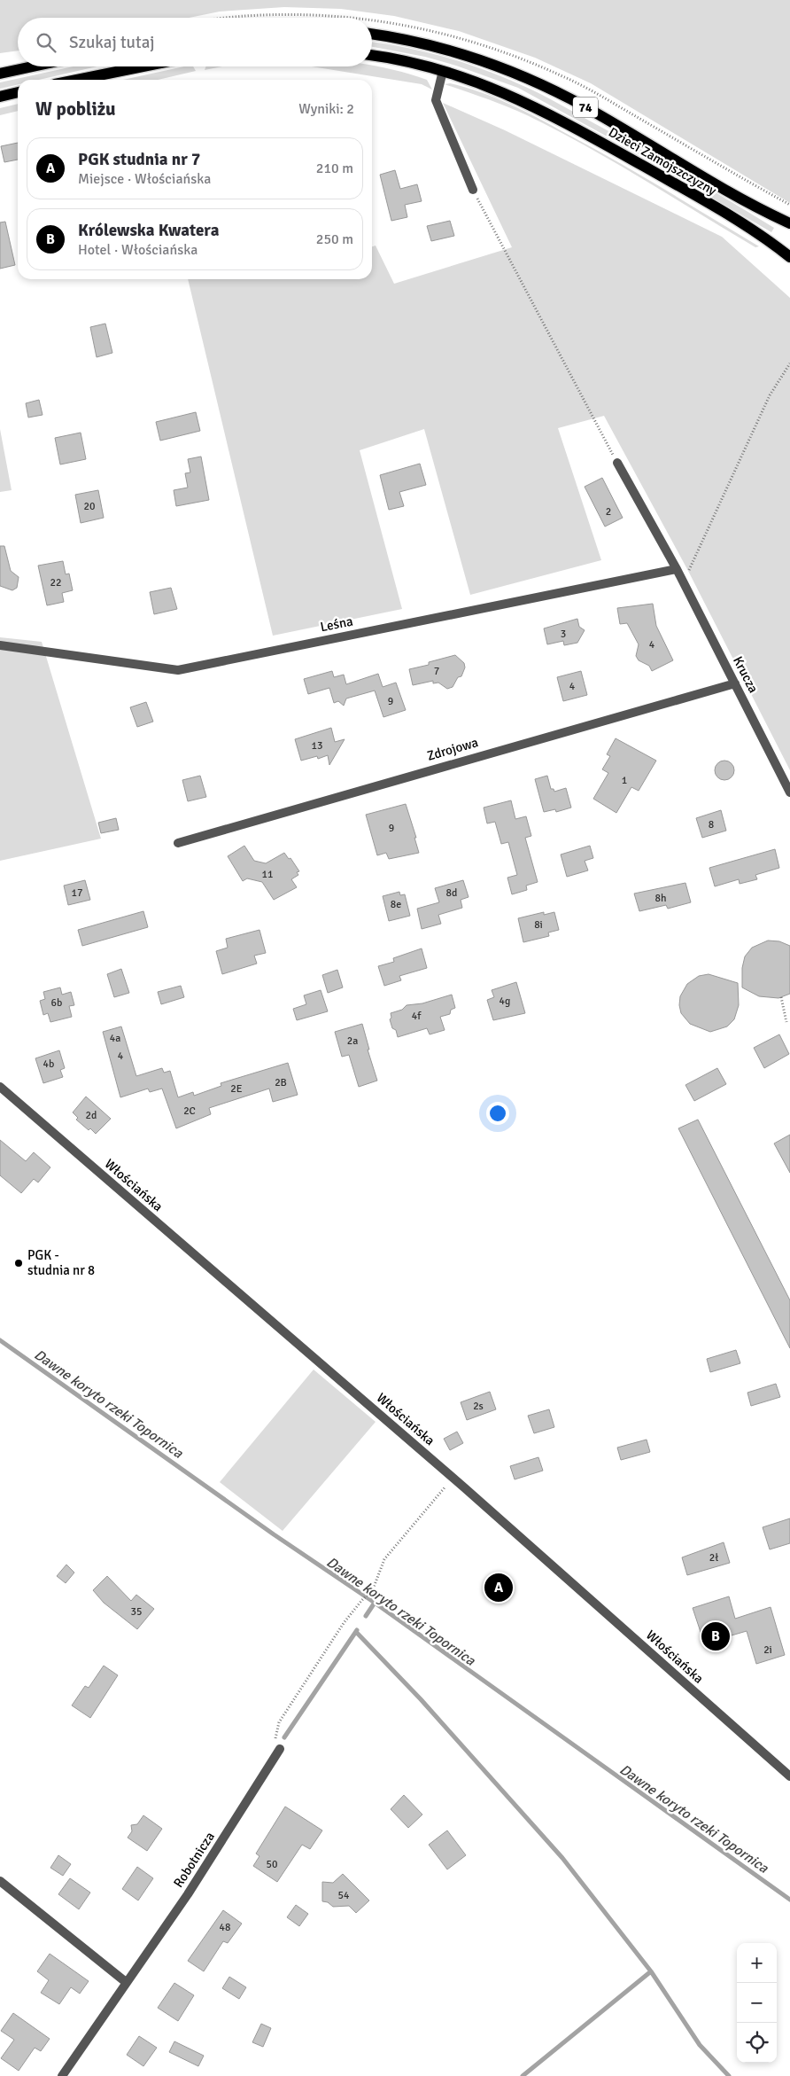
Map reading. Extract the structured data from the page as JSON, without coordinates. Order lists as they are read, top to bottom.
{
  "streets": {
    "main road": ["74", "Dzieci Zamojszczyzny"],
    "street": [
      "Leśna",
      "Krucza",
      "Zdrojowa",
      "Włościańska",
      "Robotnicza"
    ]
  },
  "crossings": [
    ["Leśna", "Krucza"],
    ["Krucza", "Zdrojowa"]
  ],
  "water": ["Dawne koryto rzeki Topornica"],
  "places": ["PGK - studnia nr 8"],
  "house_numbers": [
    "20",
    "2",
    "22",
    "3",
    "4",
    "7",
    "4",
    "9",
    "13",
    "1",
    "8",
    "9",
    "11",
    "17",
    "8d",
    "8h",
    "8e",
    "8i",
    "4g",
    "6b",
    "4f",
    "4a",
    "2a",
    "4",
    "4b",
    "2B",
    "2E",
    "2C",
    "2d",
    "2s",
    "2ł",
    "35",
    "2i",
    "50",
    "54",
    "48"
  ],
  "page": {
    "search": "Szukaj tutaj",
    "heading": ["W pobliżu", "Wyniki: 2"],
    "list": [
      {
        "mark": "A",
        "name": "PGK studnia nr 7",
        "note": "Miejsce · Włościańska",
        "value": "210 m"
      },
      {
        "mark": "B",
        "name": "Królewska Kwatera",
        "note": "Hotel · Włościańska",
        "value": "250 m"
      }
    ],
    "pins": ["A", "B"],
    "map_buttons": ["+", "−"]
  }
}
